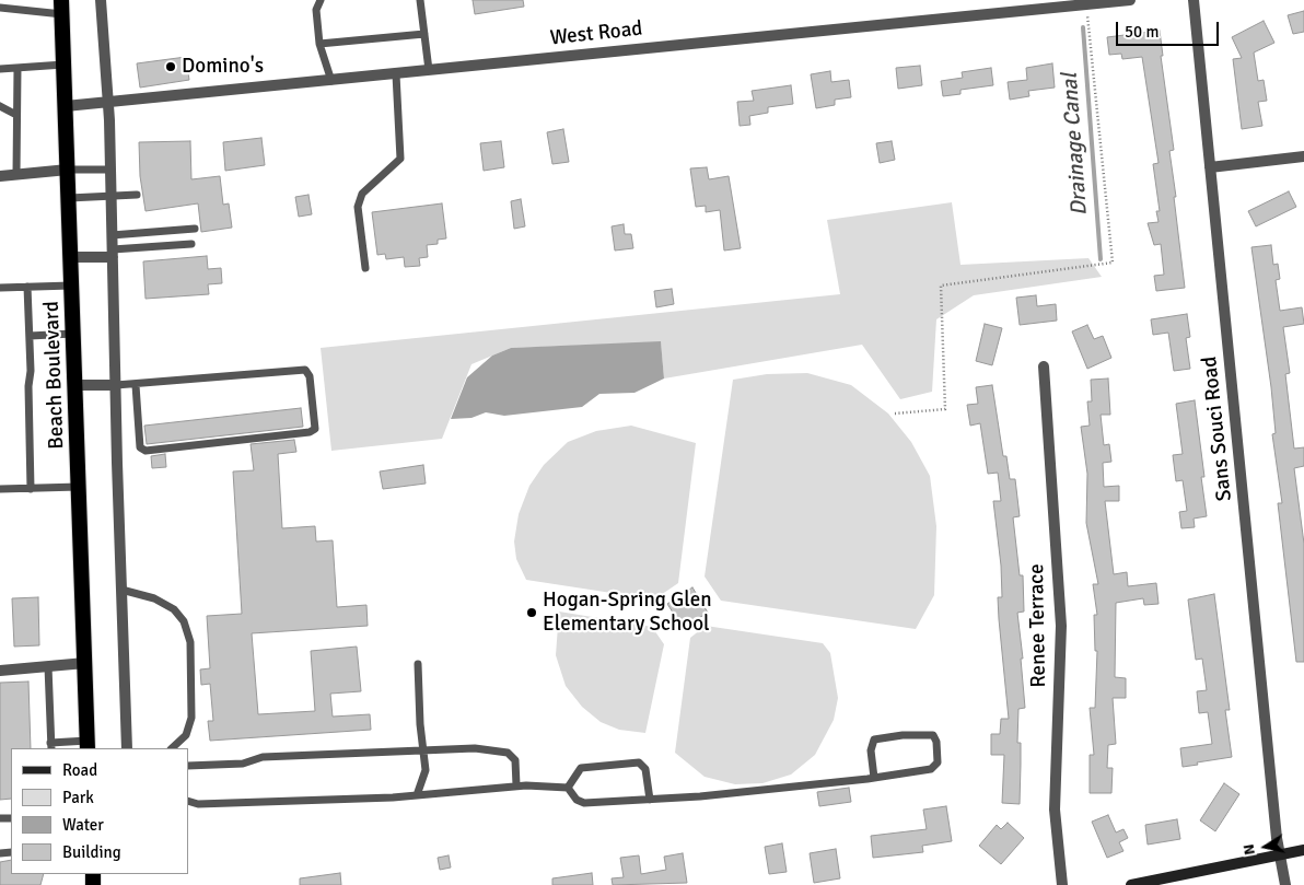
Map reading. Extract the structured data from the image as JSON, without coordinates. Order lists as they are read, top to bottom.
{
  "streets": {
    "highway": ["Beach Boulevard"],
    "street": ["West Road", "Sans Souci Road", "Renee Terrace"]
  },
  "crossings": [
    ["West Road", "Beach Boulevard"]
  ],
  "water": ["Drainage Canal"],
  "places": ["Domino's", "Hogan-Spring Glen Elementary School"],
  "legend": [
    "Road",
    "Park",
    "Water",
    "Building"
  ],
  "scale_bar": "50 m",
  "north": "left"
}
